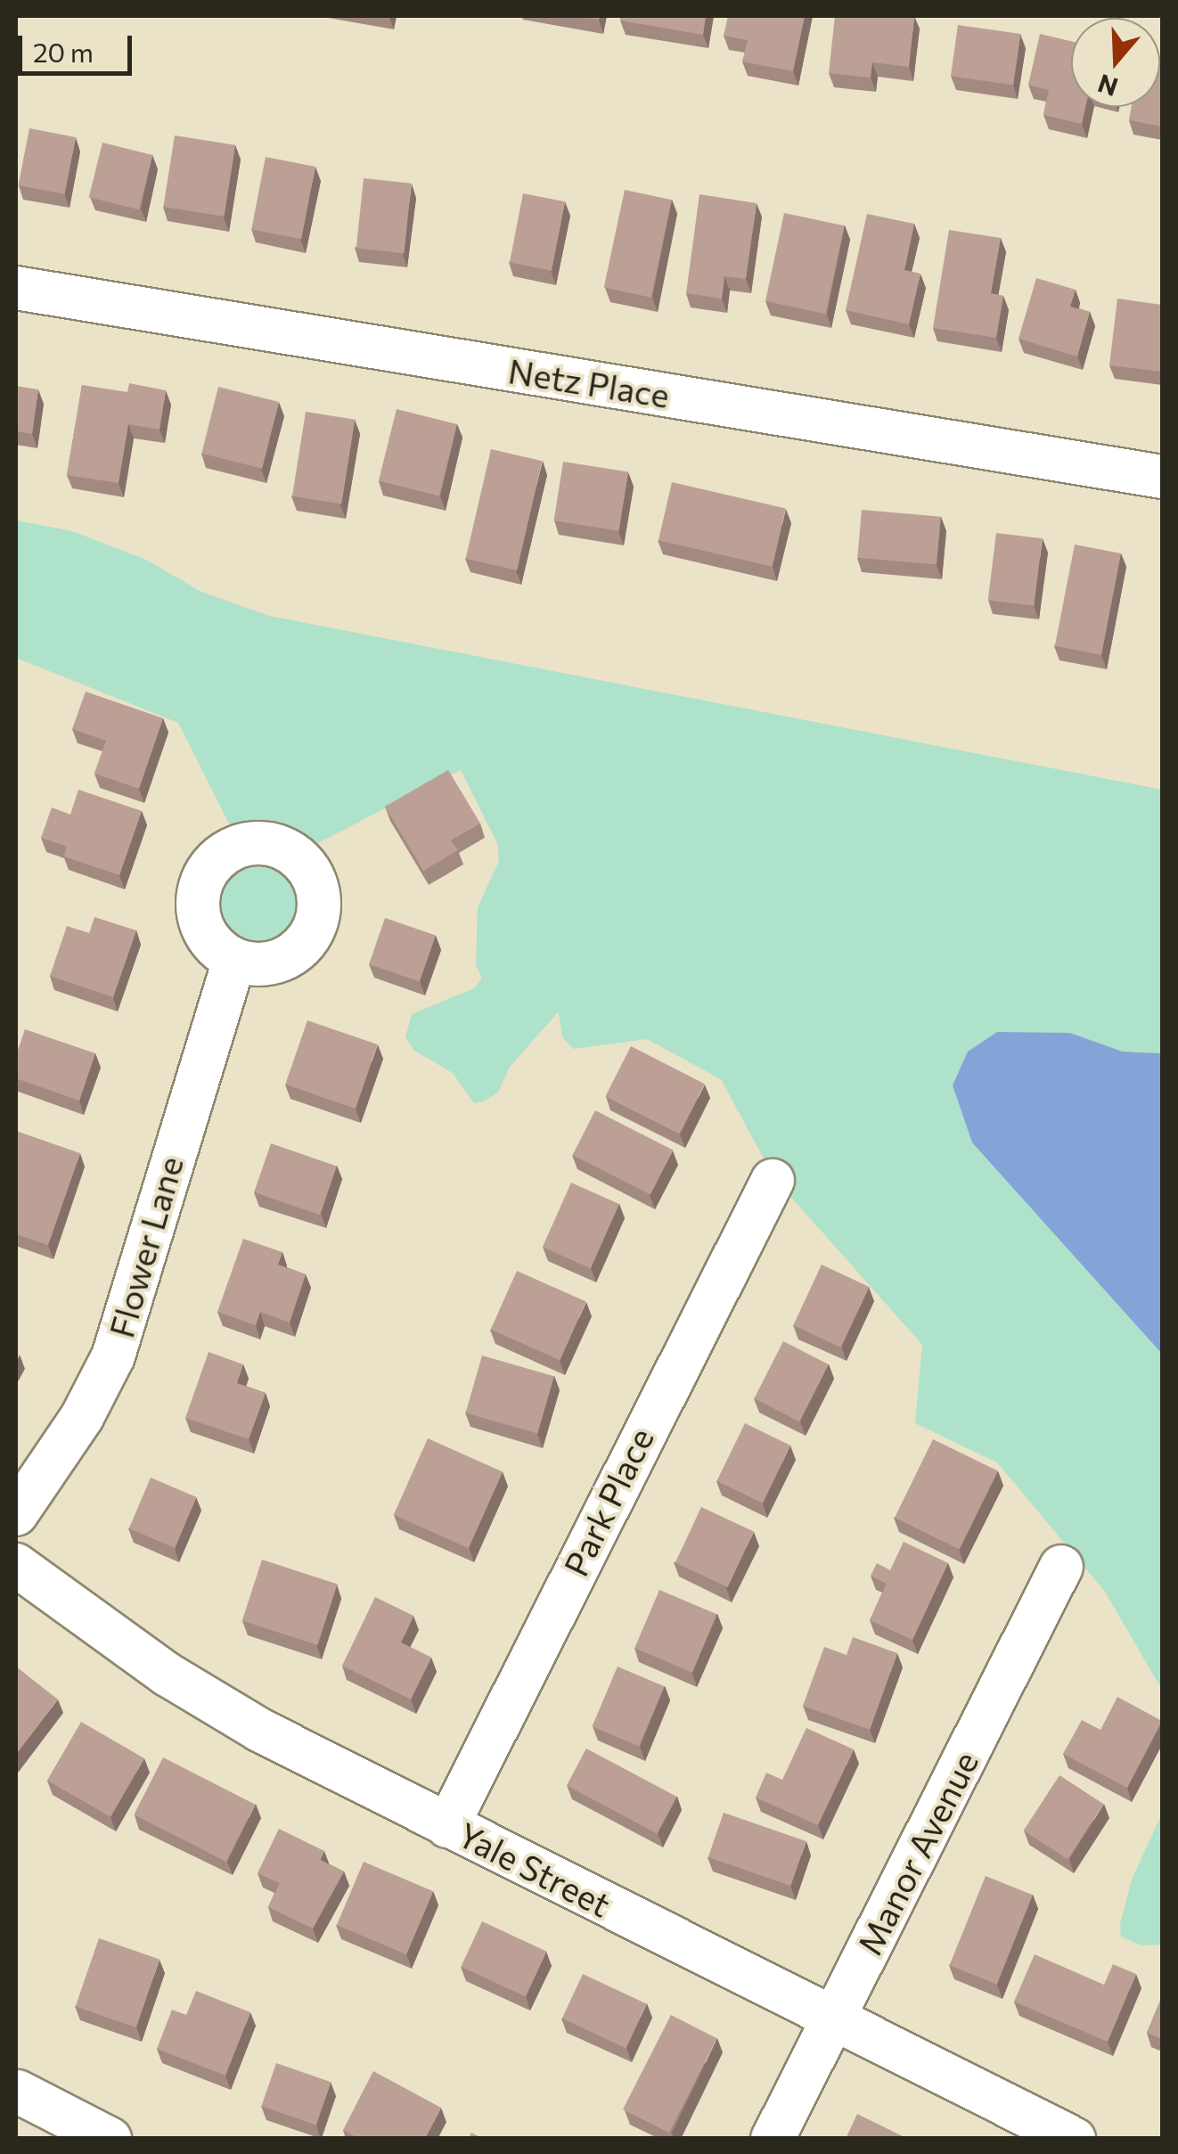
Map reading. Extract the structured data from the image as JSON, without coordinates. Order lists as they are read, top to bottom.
{
  "streets": {
    "street": [
      "Netz Place",
      "Flower Lane",
      "Park Place",
      "Manor Avenue",
      "Yale Street"
    ]
  },
  "crossings": [
    ["Park Place", "Yale Street"],
    ["Manor Avenue", "Yale Street"]
  ],
  "scale_bar": "20 m",
  "north": "bottom"
}
